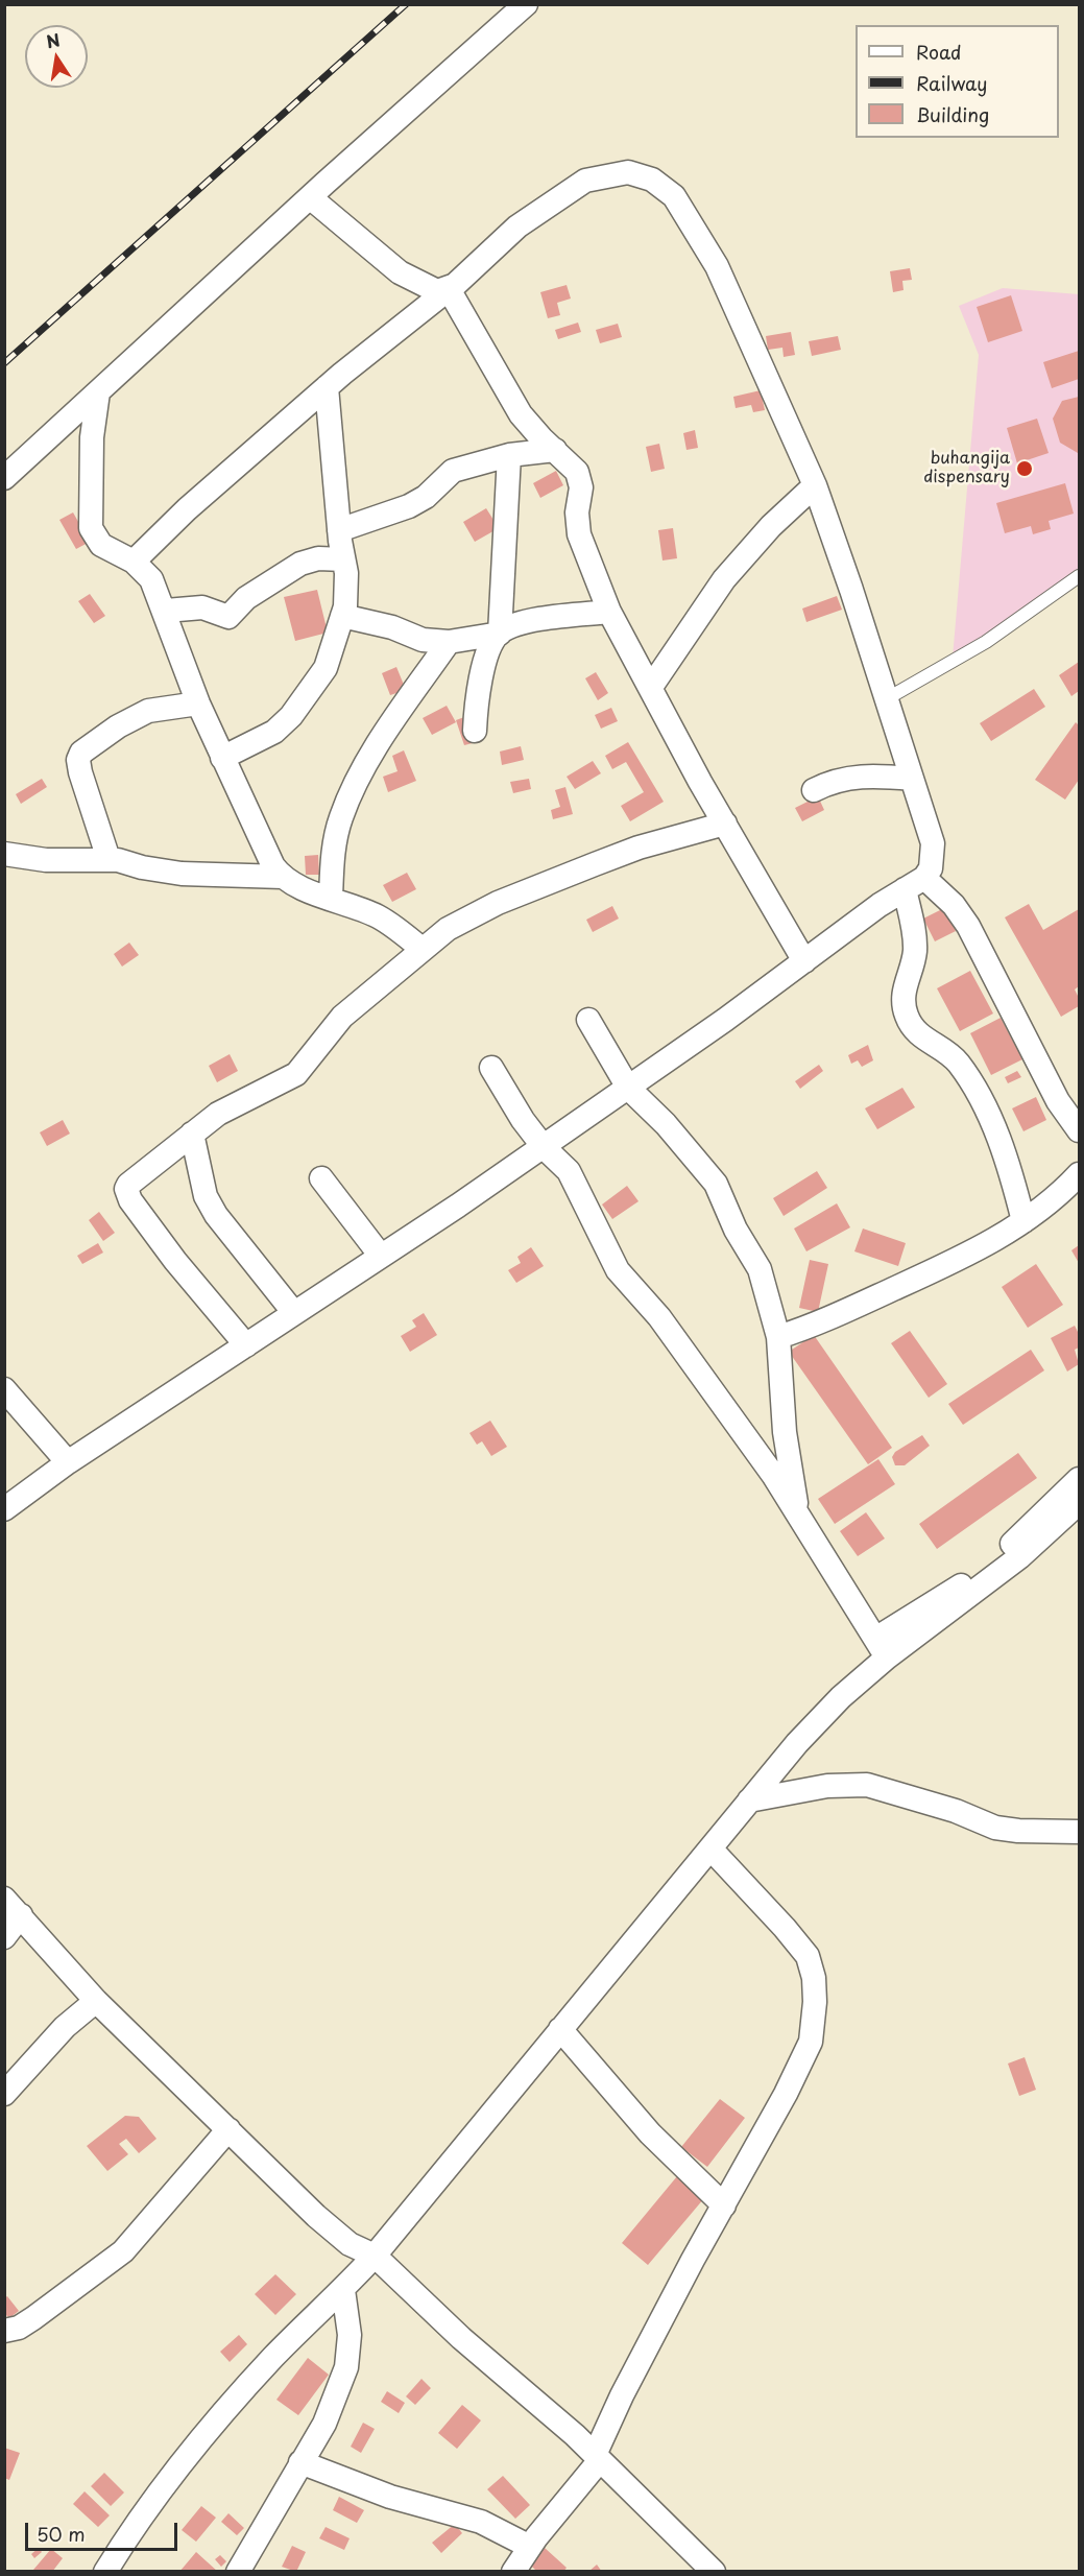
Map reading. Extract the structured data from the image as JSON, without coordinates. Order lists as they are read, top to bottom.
{
  "places": ["buhangija dispensary"],
  "legend": ["Road", "Railway", "Building"],
  "scale_bar": "50 m",
  "north": "top"
}
